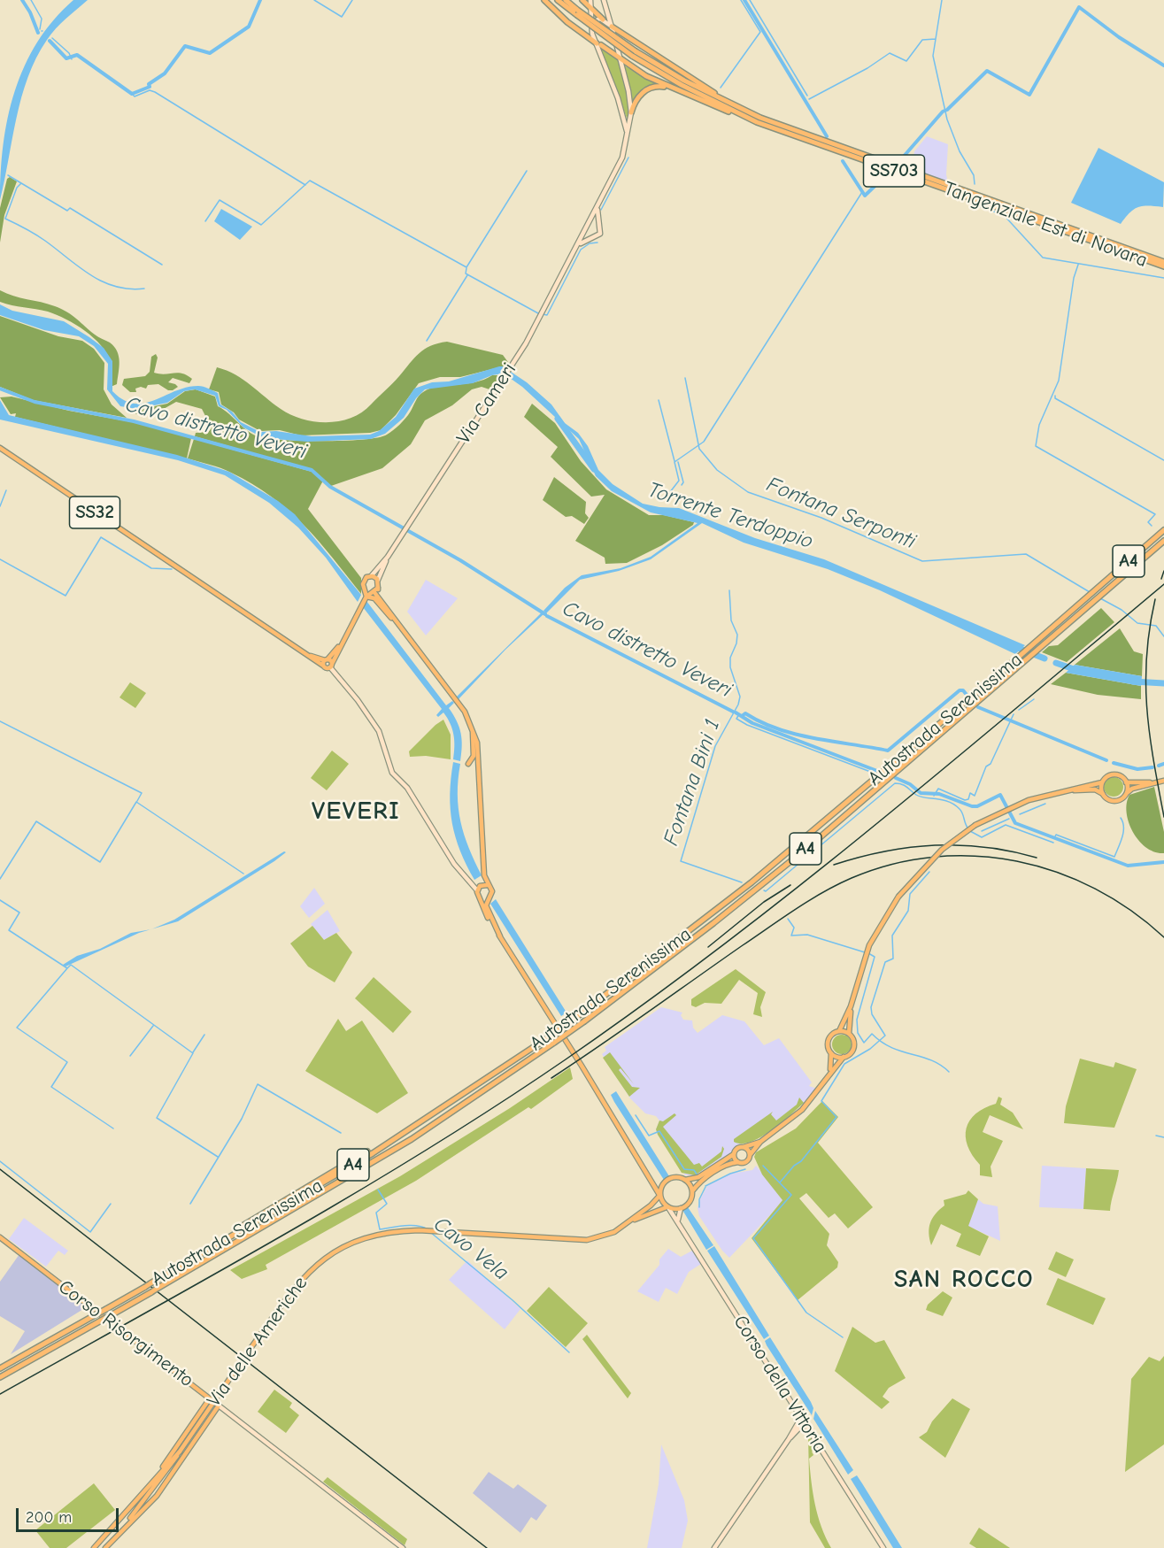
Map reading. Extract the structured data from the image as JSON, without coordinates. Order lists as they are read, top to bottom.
{
  "streets": {
    "highway": [
      "SS703",
      "Tangenziale Est di Novara",
      "A4",
      "Autostrada Serenissima"
    ],
    "main road": ["SS32", "Corso Risorgimento", "Via delle Americhe"],
    "street": ["Via Cameri", "Corso della Vittoria"]
  },
  "crossings": [
    ["SS703", "Tangenziale Est di Novara"],
    ["Via delle Americhe", "Corso della Vittoria"]
  ],
  "districts": ["VEVERI", "SAN ROCCO"],
  "water": [
    "Cavo distretto Veveri",
    "Fontana Serponti",
    "Torrente Terdoppio",
    "Fontana Bini 1",
    "Cavo Vela"
  ],
  "scale_bar": "200 m"
}
